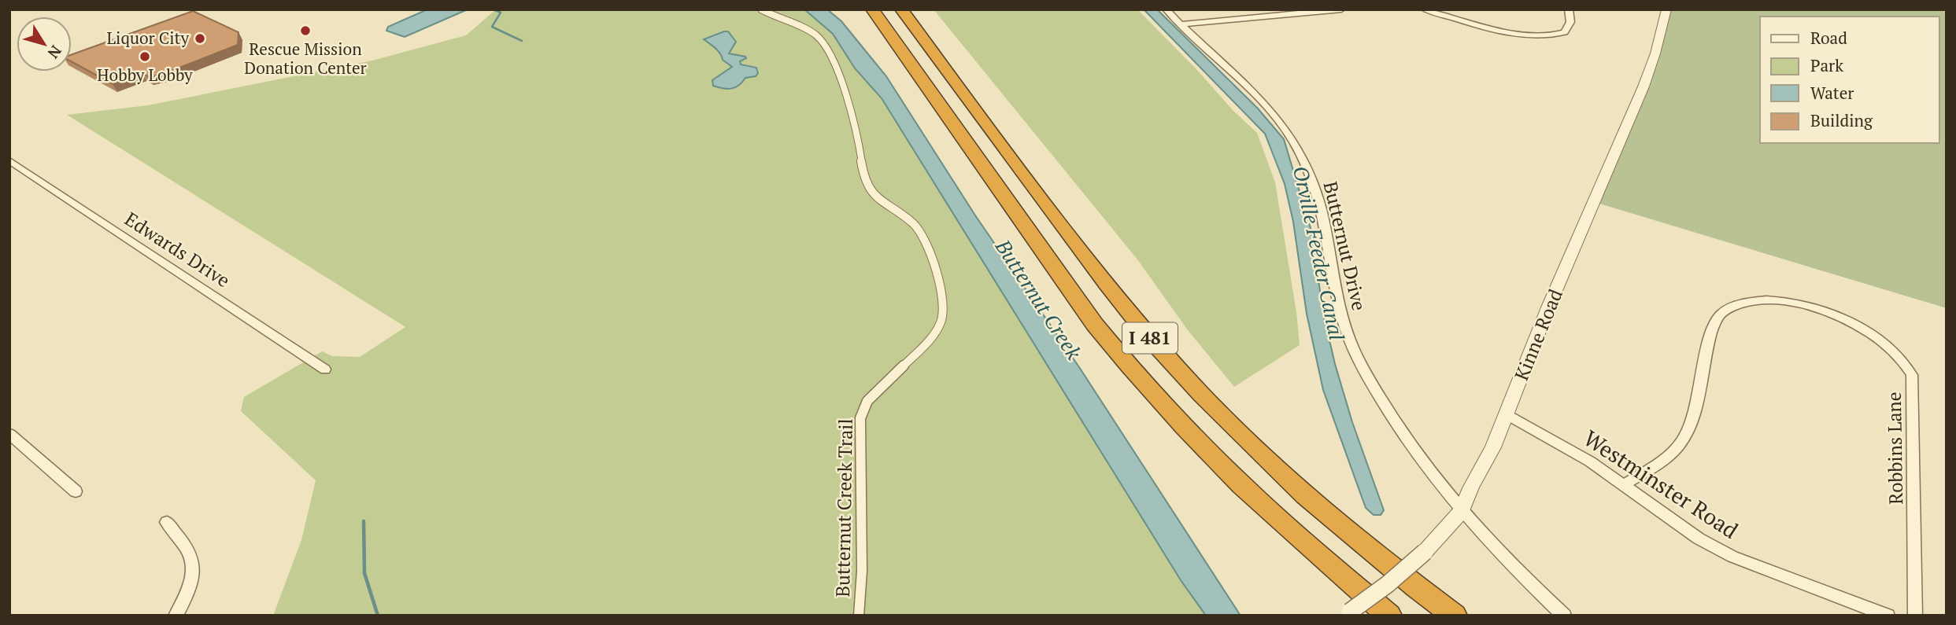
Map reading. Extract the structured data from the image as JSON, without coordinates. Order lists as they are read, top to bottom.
{
  "streets": {
    "highway": ["I 481"],
    "street": [
      "Butternut Drive",
      "Edwards Drive",
      "Kinne Road",
      "Robbins Lane",
      "Westminster Road",
      "Butternut Creek Trail"
    ]
  },
  "crossings": [
    ["Butternut Drive", "Kinne Road"],
    ["Kinne Road", "Westminster Road"],
    ["Robbins Lane", "Westminster Road"]
  ],
  "water": ["Orville Feeder Canal", "Butternut Creek"],
  "places": ["Rescue Mission Donation Center", "Liquor City", "Hobby Lobby"],
  "legend": [
    "Road",
    "Park",
    "Water",
    "Building"
  ],
  "north": "bottom right"
}
